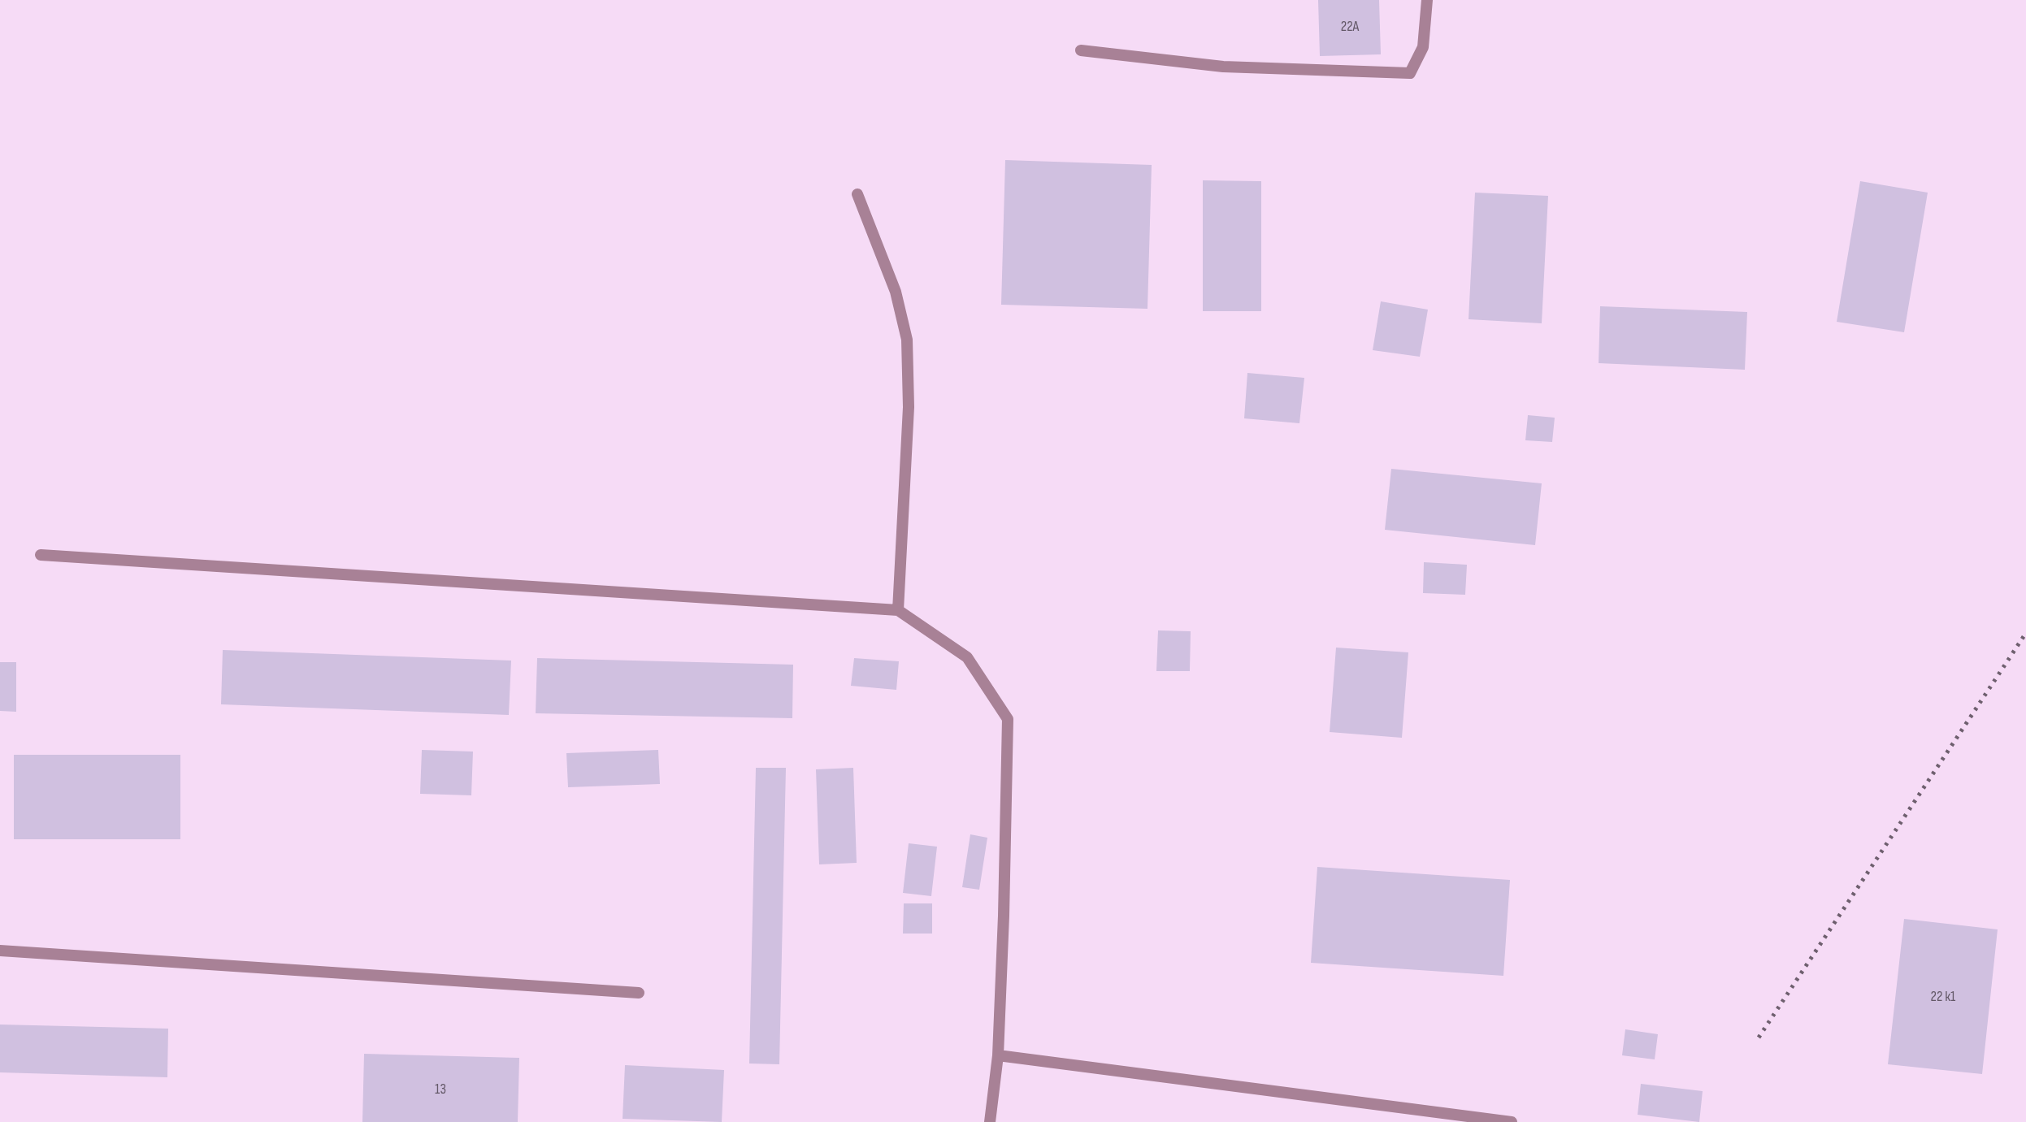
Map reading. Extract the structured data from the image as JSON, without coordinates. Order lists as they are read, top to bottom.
{
  "house_numbers": ["22А", "22 к1", "13"]
}
